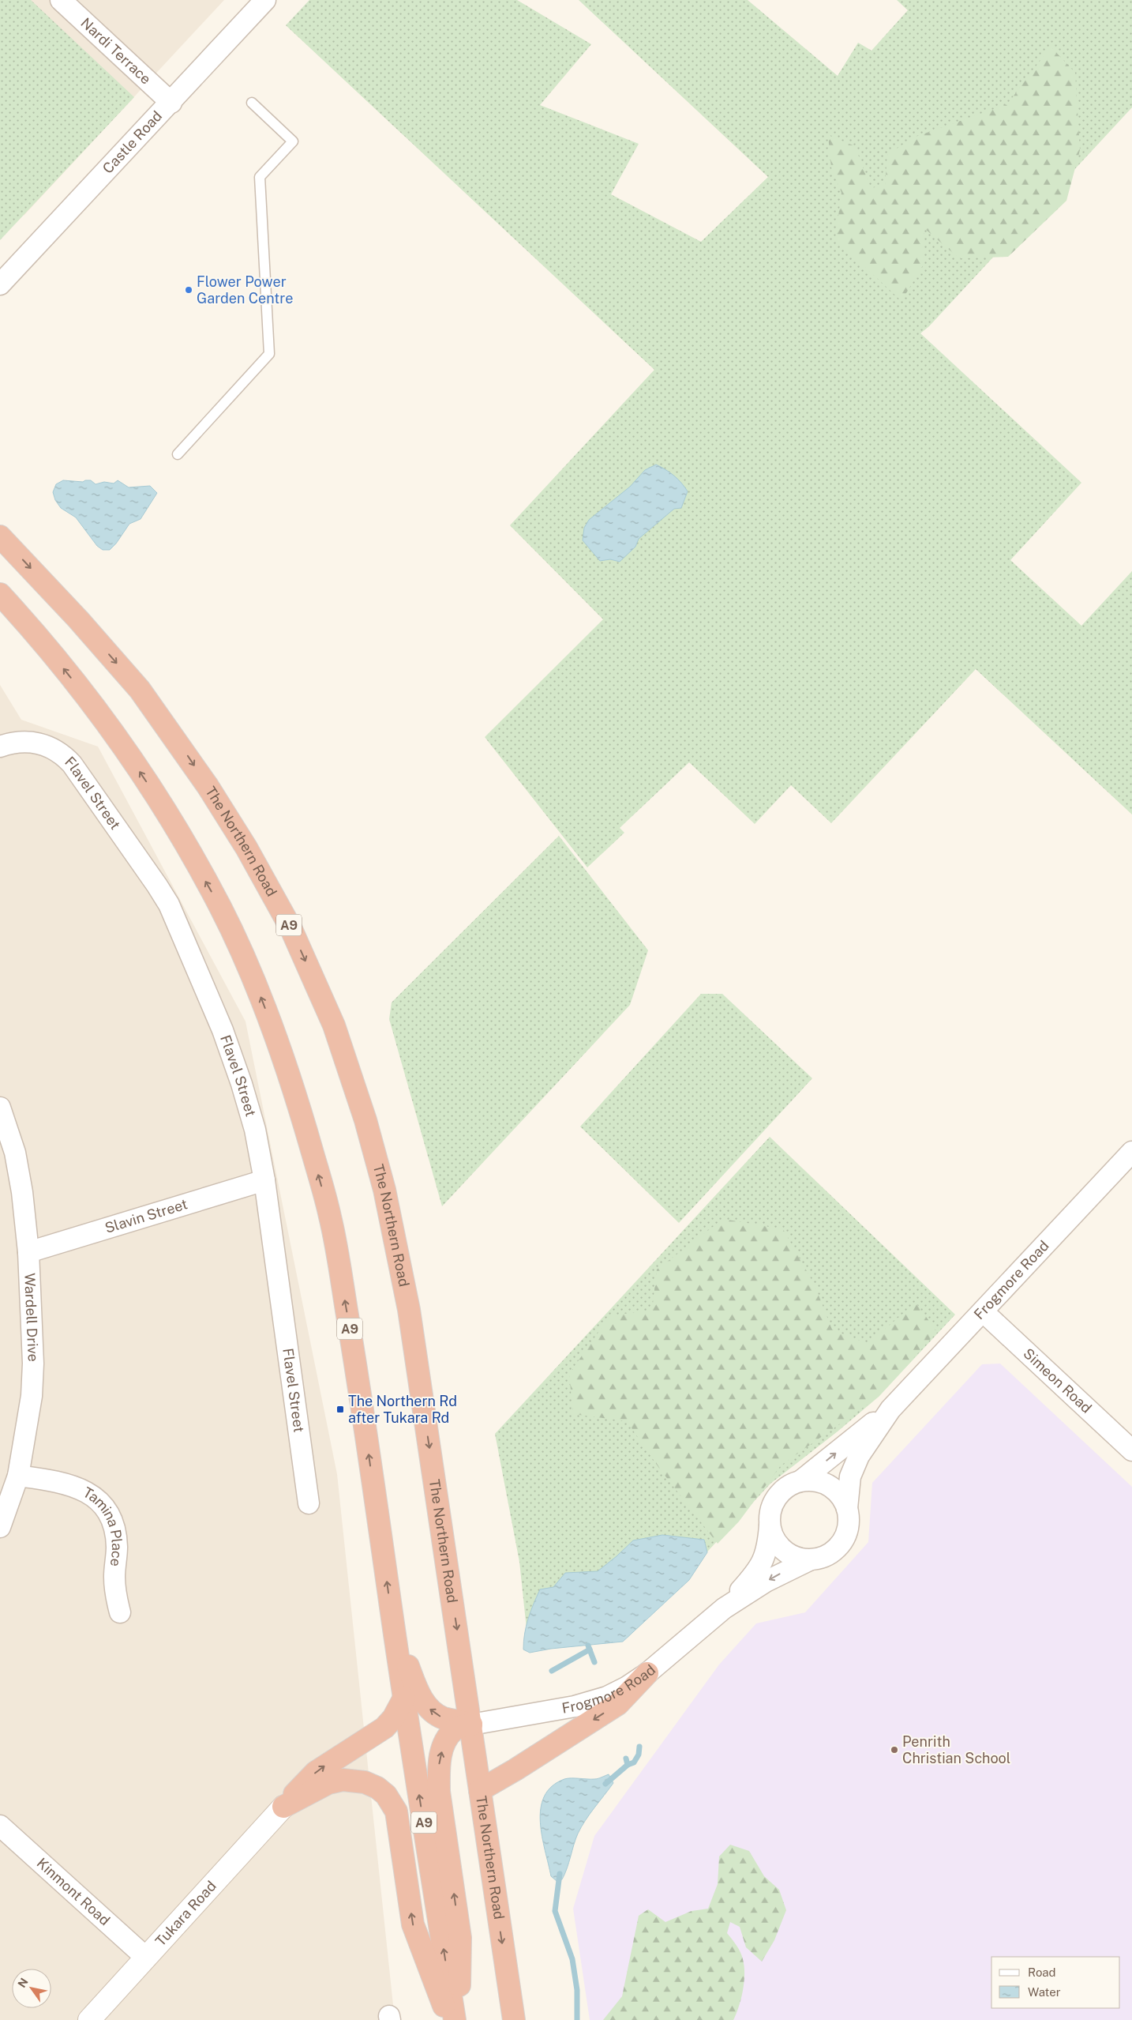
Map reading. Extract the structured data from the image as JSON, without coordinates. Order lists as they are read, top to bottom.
{
  "streets": {
    "highway": ["The Northern Road", "A9"],
    "street": [
      "Nardi Terrace",
      "Castle Road",
      "Flavel Street",
      "Slavin Street",
      "Frogmore Road",
      "Wardell Drive",
      "Simeon Road",
      "Tamina Place",
      "Kinmont Road",
      "Tukara Road"
    ]
  },
  "crossings": [
    ["Nardi Terrace", "Castle Road"],
    ["Flavel Street", "Slavin Street"],
    ["The Northern Road", "Frogmore Road"],
    ["Slavin Street", "Wardell Drive"],
    ["Frogmore Road", "Simeon Road"],
    ["Wardell Drive", "Tamina Place"],
    ["Kinmont Road", "Tukara Road"]
  ],
  "places": {
    "other": ["Flower Power Garden Centre", "Penrith Christian School"],
    "transit": ["The Northern Rd after Tukara Rd"]
  },
  "legend": ["Road", "Water"],
  "north": "top left"
}
